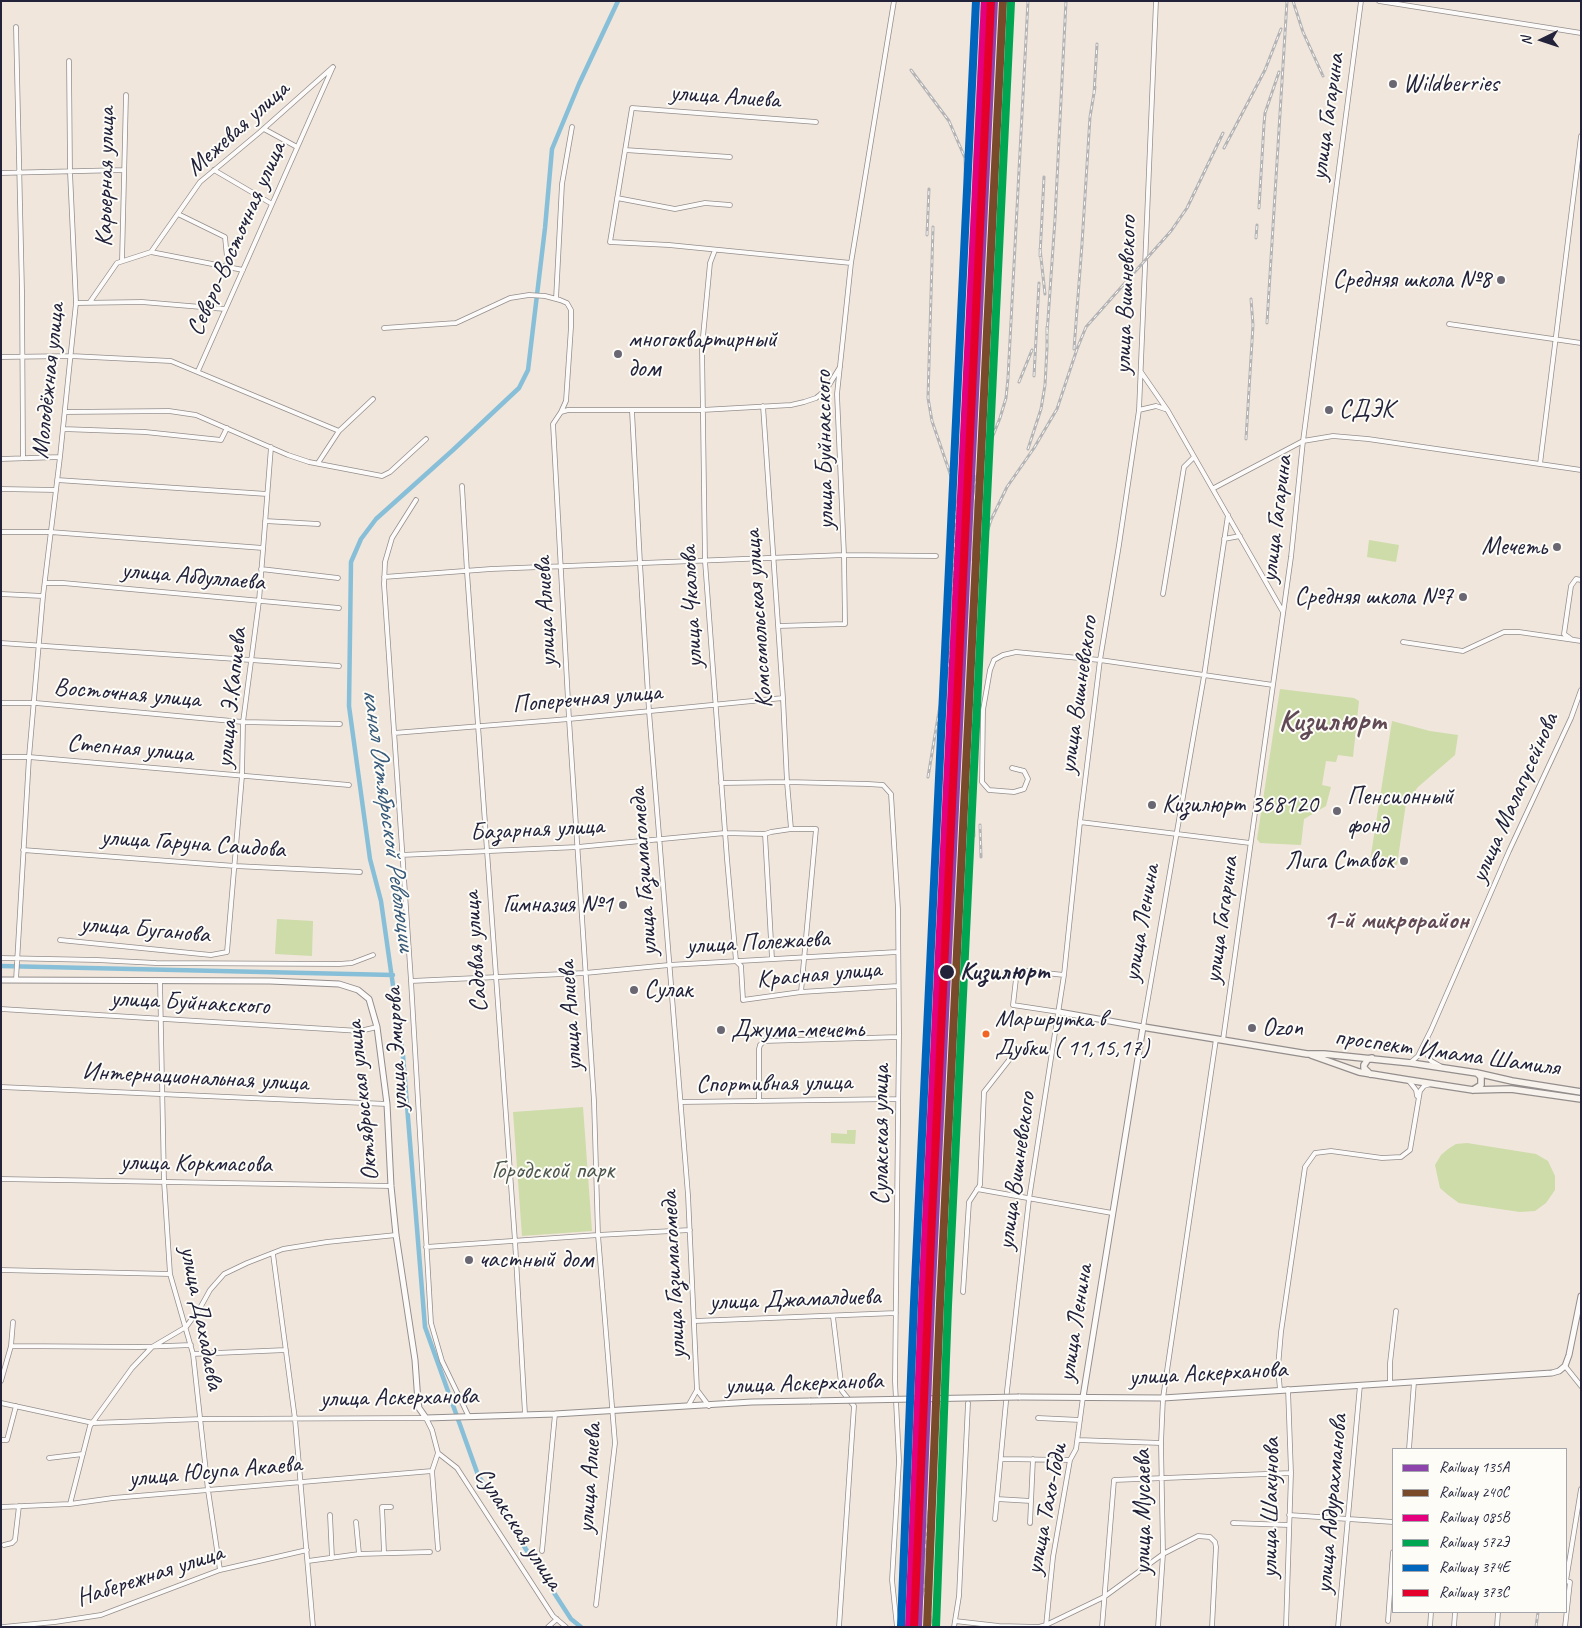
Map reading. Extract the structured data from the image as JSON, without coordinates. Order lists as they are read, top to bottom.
{
  "streets": {
    "main road": ["проспект Имама Шамиля"],
    "street": [
      "улица Алиева",
      "улица Гагарина",
      "Межевая улица",
      "Карьерная улица",
      "Северо-Восточная улица",
      "улица Вишневского",
      "Молодёжная улица",
      "улица Буйнакского",
      "улица Абдуллаева",
      "улица Чкалова",
      "Комсомольская улица",
      "Восточная улица",
      "улица Э.Капиева",
      "Поперечная улица",
      "Степная улица",
      "улица Малагусейнова",
      "Базарная улица",
      "улица Гаруна Саидова",
      "улица Газимагомеда",
      "улица Ленина",
      "улица Буганова",
      "улица Полежаева",
      "Садовая улица",
      "Красная улица",
      "улица Эмирова",
      "Интернациональная улица",
      "Спортивная улица",
      "Октябрьская улица",
      "Сулакская улица",
      "улица Коркмасова",
      "улица Джамалдиева",
      "улица Дахадаева",
      "улица Аскерханова",
      "улица Юсупа Акаева",
      "улица Абдурахманова",
      "улица Шакунова",
      "улица Тахо-Годи",
      "улица Мусаева",
      "Набережная улица"
    ]
  },
  "crossings": [
    ["улица Алиева", "Поперечная улица"],
    ["улица Алиева", "Базарная улица"],
    ["улица Алиева", "улица Полежаева"],
    ["улица Алиева", "улица Аскерханова"],
    ["улица Гагарина", "проспект Имама Шамиля"],
    ["Межевая улица", "Северо-Восточная улица"],
    ["Молодёжная улица", "улица Абдуллаева"],
    ["Молодёжная улица", "Восточная улица"],
    ["Молодёжная улица", "Степная улица"],
    ["Молодёжная улица", "улица Гаруна Саидова"],
    ["Молодёжная улица", "Октябрьская улица"],
    ["улица Буйнакского", "Комсомольская улица"],
    ["улица Буйнакского", "Октябрьская улица"],
    ["улица Буйнакского", "улица Дахадаева"],
    ["улица Абдуллаева", "улица Э.Капиева"],
    ["улица Чкалова", "Поперечная улица"],
    ["улица Чкалова", "Базарная улица"],
    ["улица Чкалова", "улица Полежаева"],
    ["улица Чкалова", "Красная улица"],
    ["Комсомольская улица", "Поперечная улица"],
    ["Комсомольская улица", "Сулакская улица"],
    ["Восточная улица", "улица Э.Капиева"],
    ["улица Э.Капиева", "Степная улица"],
    ["улица Э.Капиева", "улица Гаруна Саидова"],
    ["улица Э.Капиева", "улица Буганова"],
    ["Поперечная улица", "улица Газимагомеда"],
    ["Поперечная улица", "Садовая улица"],
    ["Поперечная улица", "улица Эмирова"],
    ["Базарная улица", "улица Газимагомеда"],
    ["Базарная улица", "Садовая улица"],
    ["Базарная улица", "улица Эмирова"],
    ["улица Газимагомеда", "улица Полежаева"],
    ["улица Газимагомеда", "Спортивная улица"],
    ["улица Газимагомеда", "улица Джамалдиева"],
    ["улица Газимагомеда", "улица Аскерханова"],
    ["улица Ленина", "проспект Имама Шамиля"],
    ["улица Ленина", "улица Аскерханова"],
    ["улица Ленина", "улица Тахо-Годи"],
    ["улица Полежаева", "Садовая улица"],
    ["улица Полежаева", "улица Эмирова"],
    ["улица Полежаева", "Сулакская улица"],
    ["Садовая улица", "улица Аскерханова"],
    ["Красная улица", "Сулакская улица"],
    ["улица Эмирова", "улица Аскерханова"],
    ["Интернациональная улица", "Октябрьская улица"],
    ["Интернациональная улица", "улица Дахадаева"],
    ["Спортивная улица", "Сулакская улица"],
    ["Октябрьская улица", "улица Коркмасова"],
    ["Октябрьская улица", "улица Дахадаева"],
    ["Октябрьская улица", "улица Аскерханова"],
    ["Сулакская улица", "улица Джамалдиева"],
    ["улица Коркмасова", "улица Дахадаева"],
    ["улица Дахадаева", "улица Аскерханова"],
    ["улица Дахадаева", "улица Юсупа Акаева"],
    ["улица Дахадаева", "Набережная улица"],
    ["улица Аскерханова", "улица Абдурахманова"],
    ["улица Аскерханова", "улица Шакунова"],
    ["улица Аскерханова", "улица Тахо-Годи"],
    ["улица Аскерханова", "улица Мусаева"]
  ],
  "districts": ["Кизилюрт", "1-й микрорайон"],
  "water": ["канал Октябрьской Революции"],
  "parks": ["Городской парк"],
  "places": [
    "Wildberries",
    "Средняя школа №8",
    "многоквартирный дом",
    "СДЭК",
    "Мечеть",
    "Средняя школа №7",
    "Кизилюрт 368120",
    "Пенсионный фонд",
    "Лига Ставок",
    "Гимназия №1",
    "Кизилюрт",
    "Сулак",
    "Ozon",
    "Джума-мечеть",
    "Маршрутка в Дубки ( 11,15,17)",
    "частный дом"
  ],
  "lines": [
    "rail line 135А",
    "rail line 240С",
    "rail line 085В",
    "rail line 374Е",
    "rail line 373C",
    "rail line 572Э"
  ],
  "legend": [
    "Railway 135А",
    "Railway 240С",
    "Railway 085В",
    "Railway 572Э",
    "Railway 374Е",
    "Railway 373C"
  ],
  "north": "left"
}
